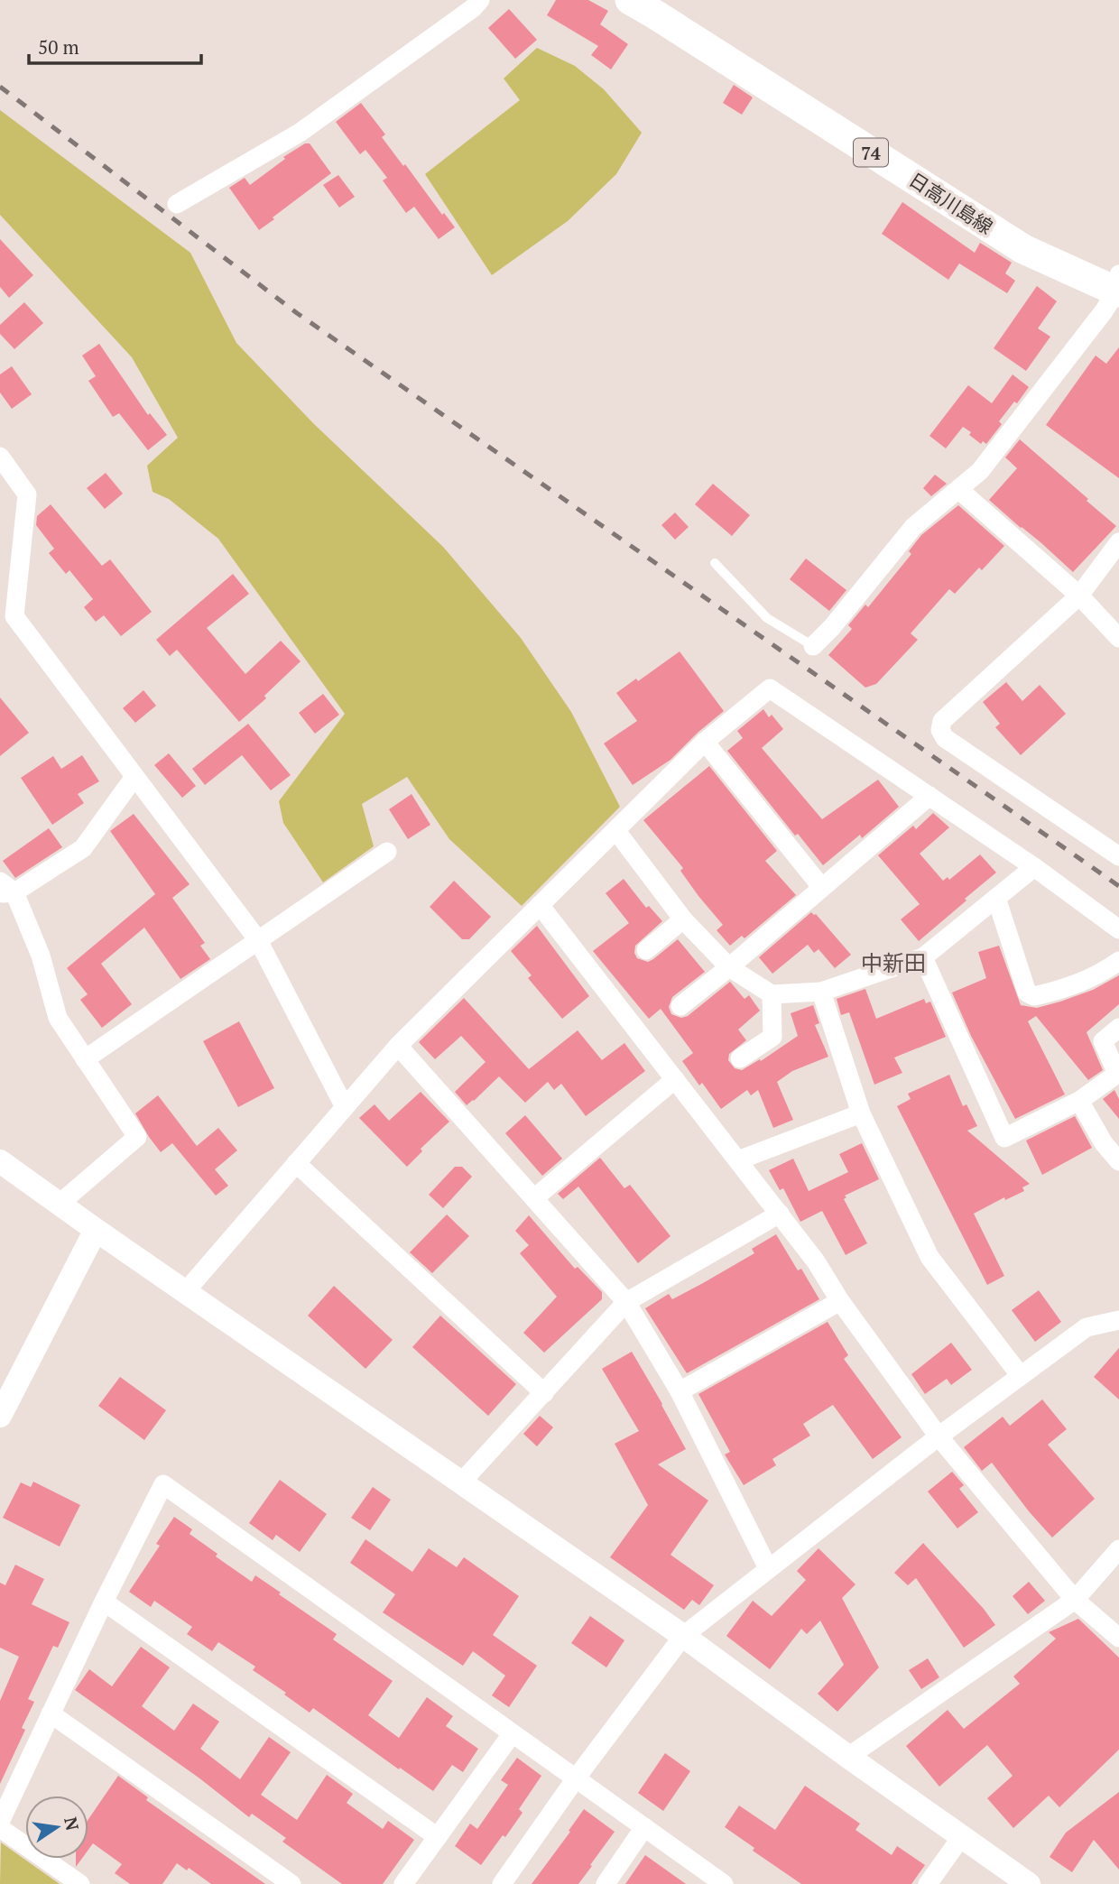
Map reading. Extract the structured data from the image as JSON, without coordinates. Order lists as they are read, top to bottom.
{
  "streets": {
    "main road": ["74", "日高川島線"]
  },
  "districts": ["中新田"],
  "scale_bar": "50 m",
  "north": "right"
}
